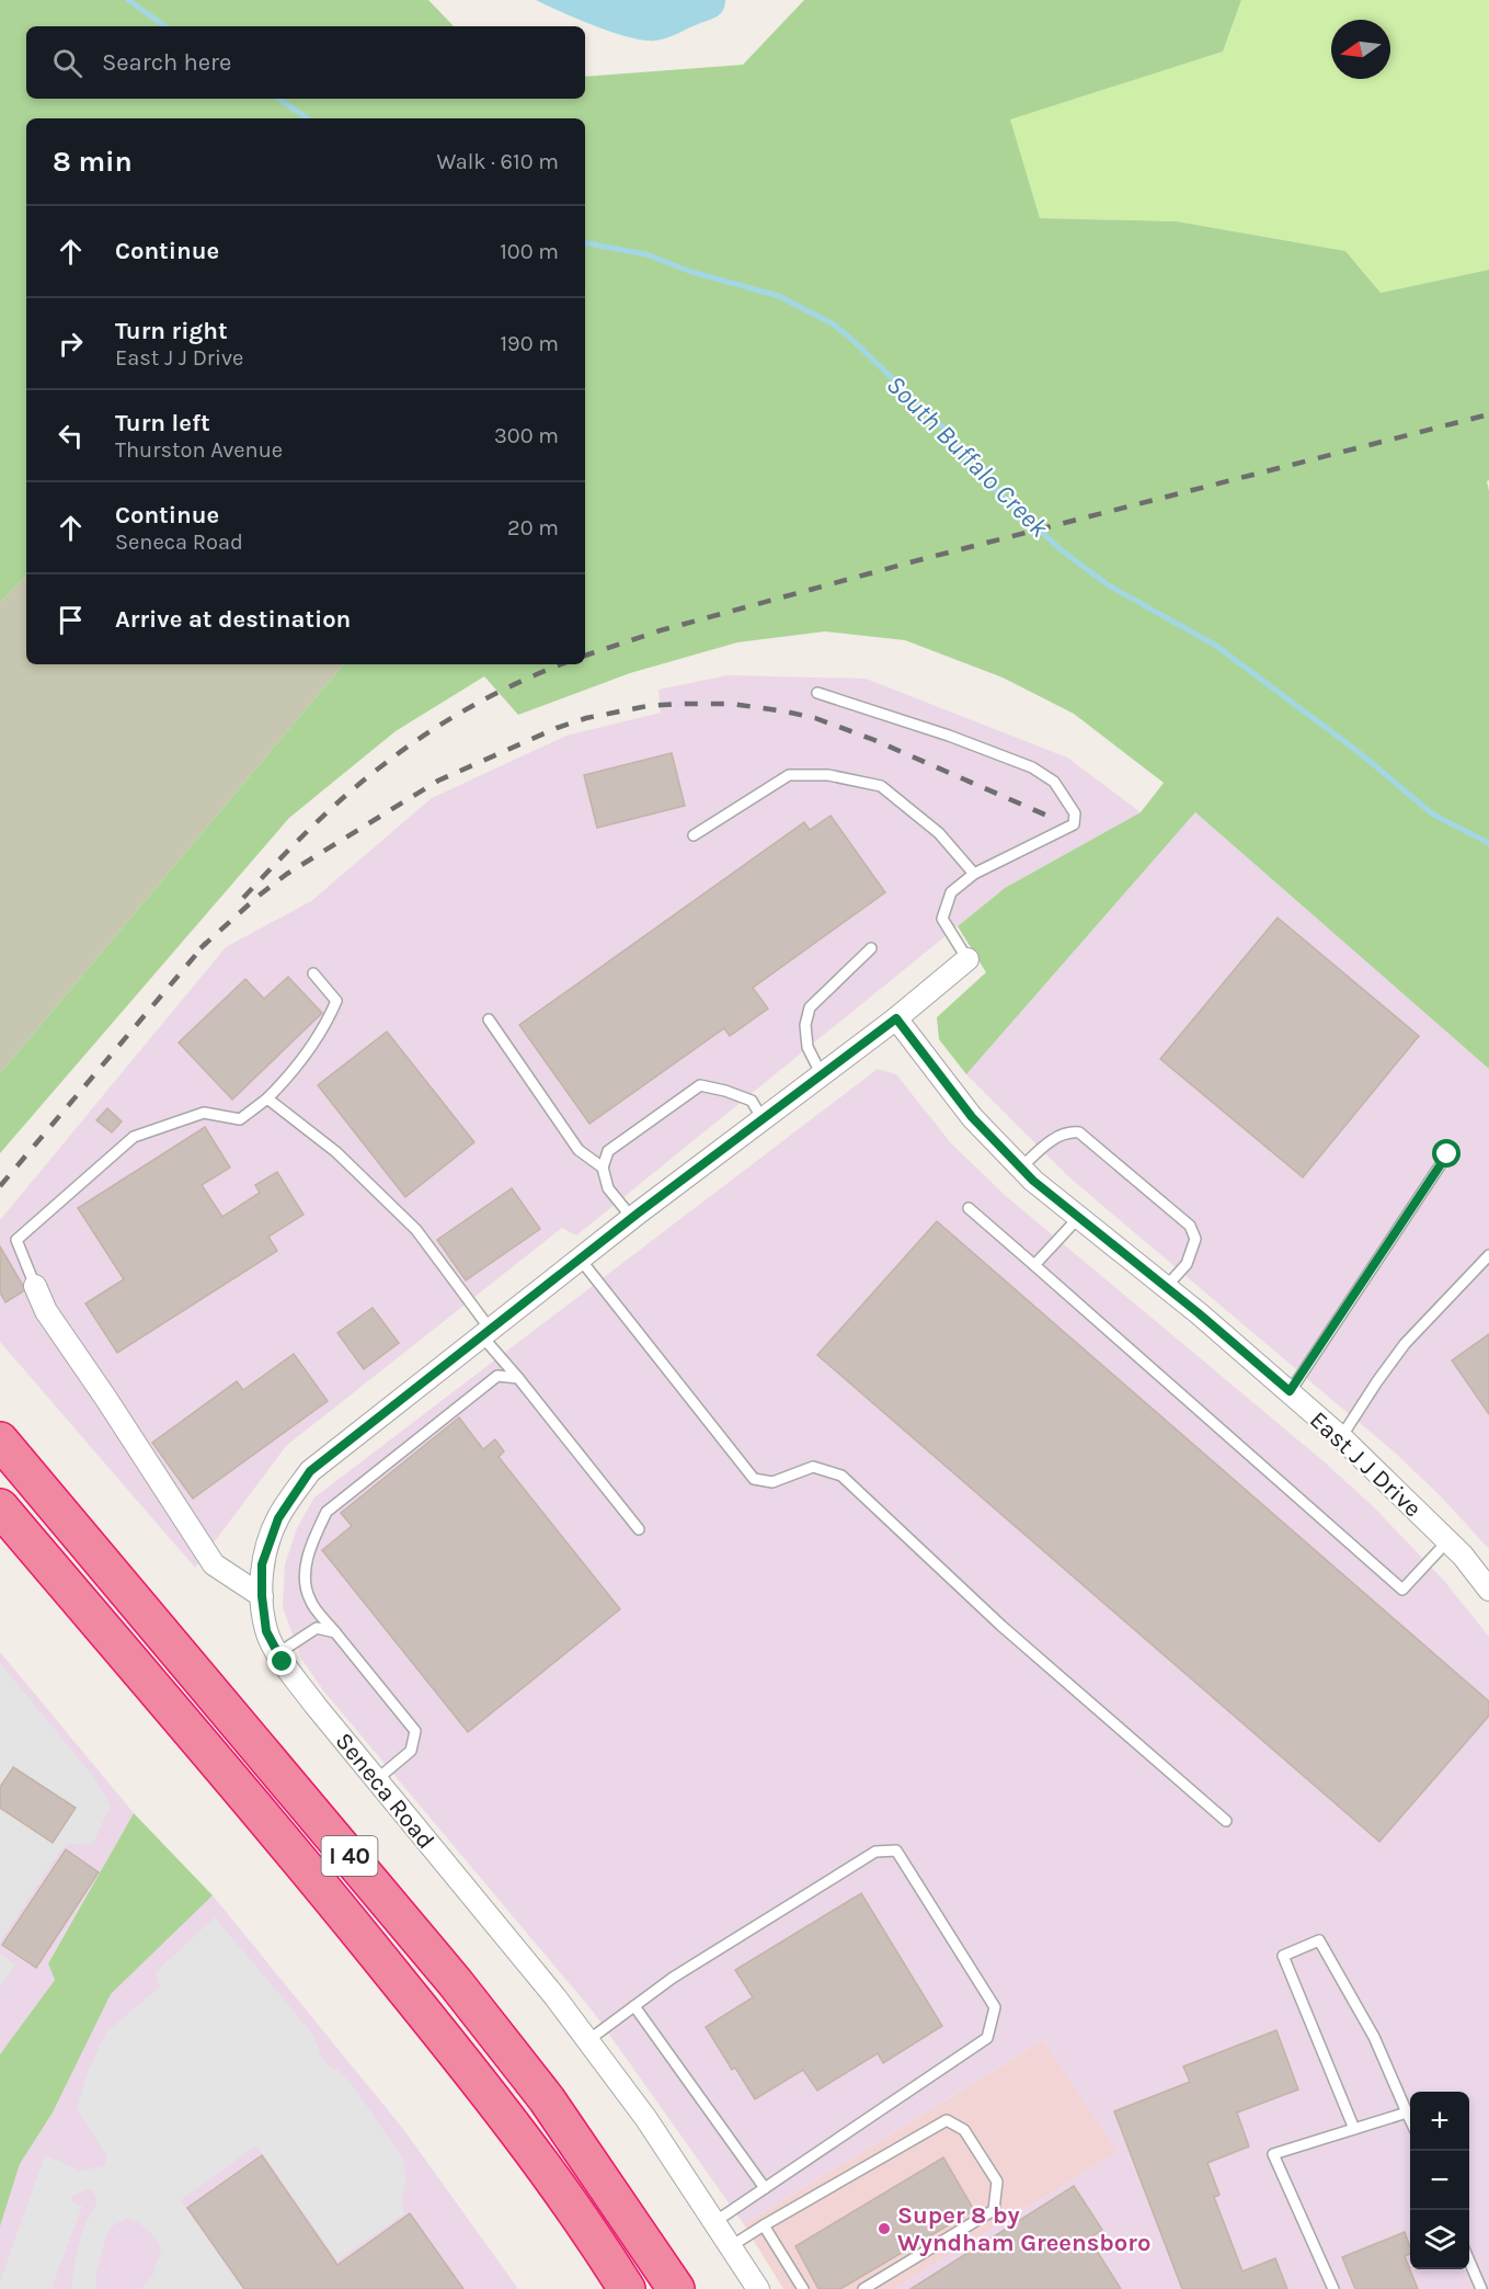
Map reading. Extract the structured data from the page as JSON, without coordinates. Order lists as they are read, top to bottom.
{
  "streets": {
    "highway": ["I 40"],
    "street": ["East J J Drive", "Seneca Road"]
  },
  "crossings": [
    ["East J J Drive", "Seneca Road"]
  ],
  "water": ["South Buffalo Creek"],
  "places": ["Super 8 by Wyndham Greensboro"],
  "north": "left",
  "page": {
    "search": "Search here",
    "heading": ["8 min", "Walk · 610 m"],
    "list": [
      ["Continue", "100 m"],
      ["Turn right", "East J J Drive", "190 m"],
      ["Turn left", "Thurston Avenue", "300 m"],
      ["Continue", "Seneca Road", "20 m"],
      "Arrive at destination"
    ],
    "map_buttons": ["+", "−"]
  }
}
